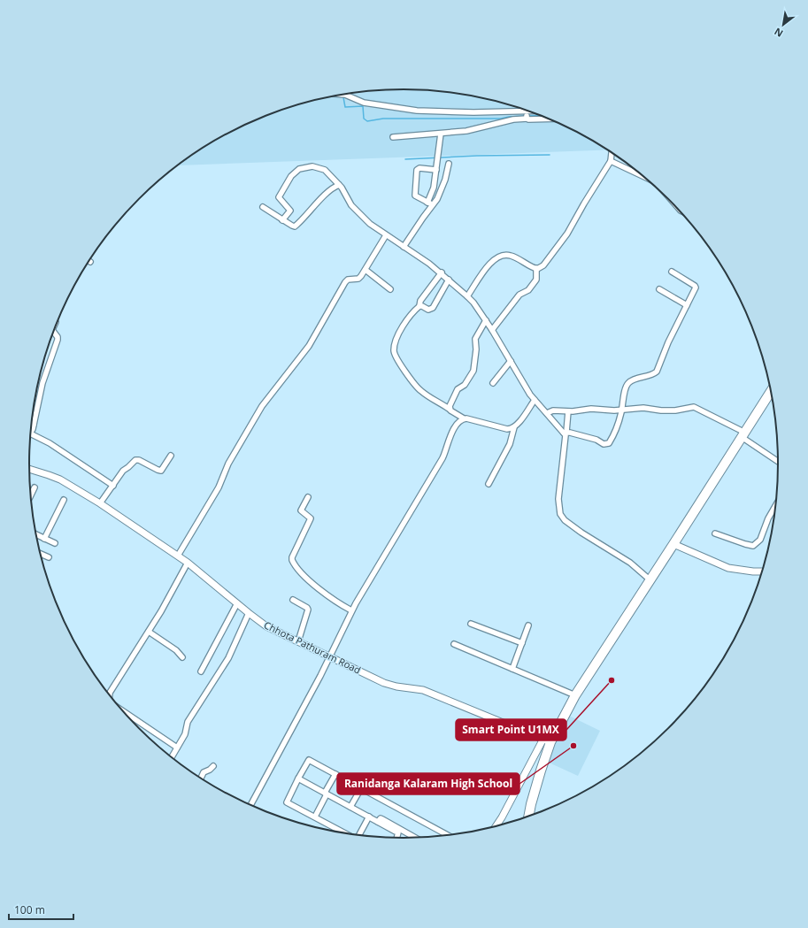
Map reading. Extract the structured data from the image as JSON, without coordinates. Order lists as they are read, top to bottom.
{
  "streets": {
    "street": ["Chhota Pathuram Road"]
  },
  "places": ["Smart Point U1MX", "Ranidanga Kalaram High School"],
  "scale_bar": "100 m",
  "north": "bottom left"
}
